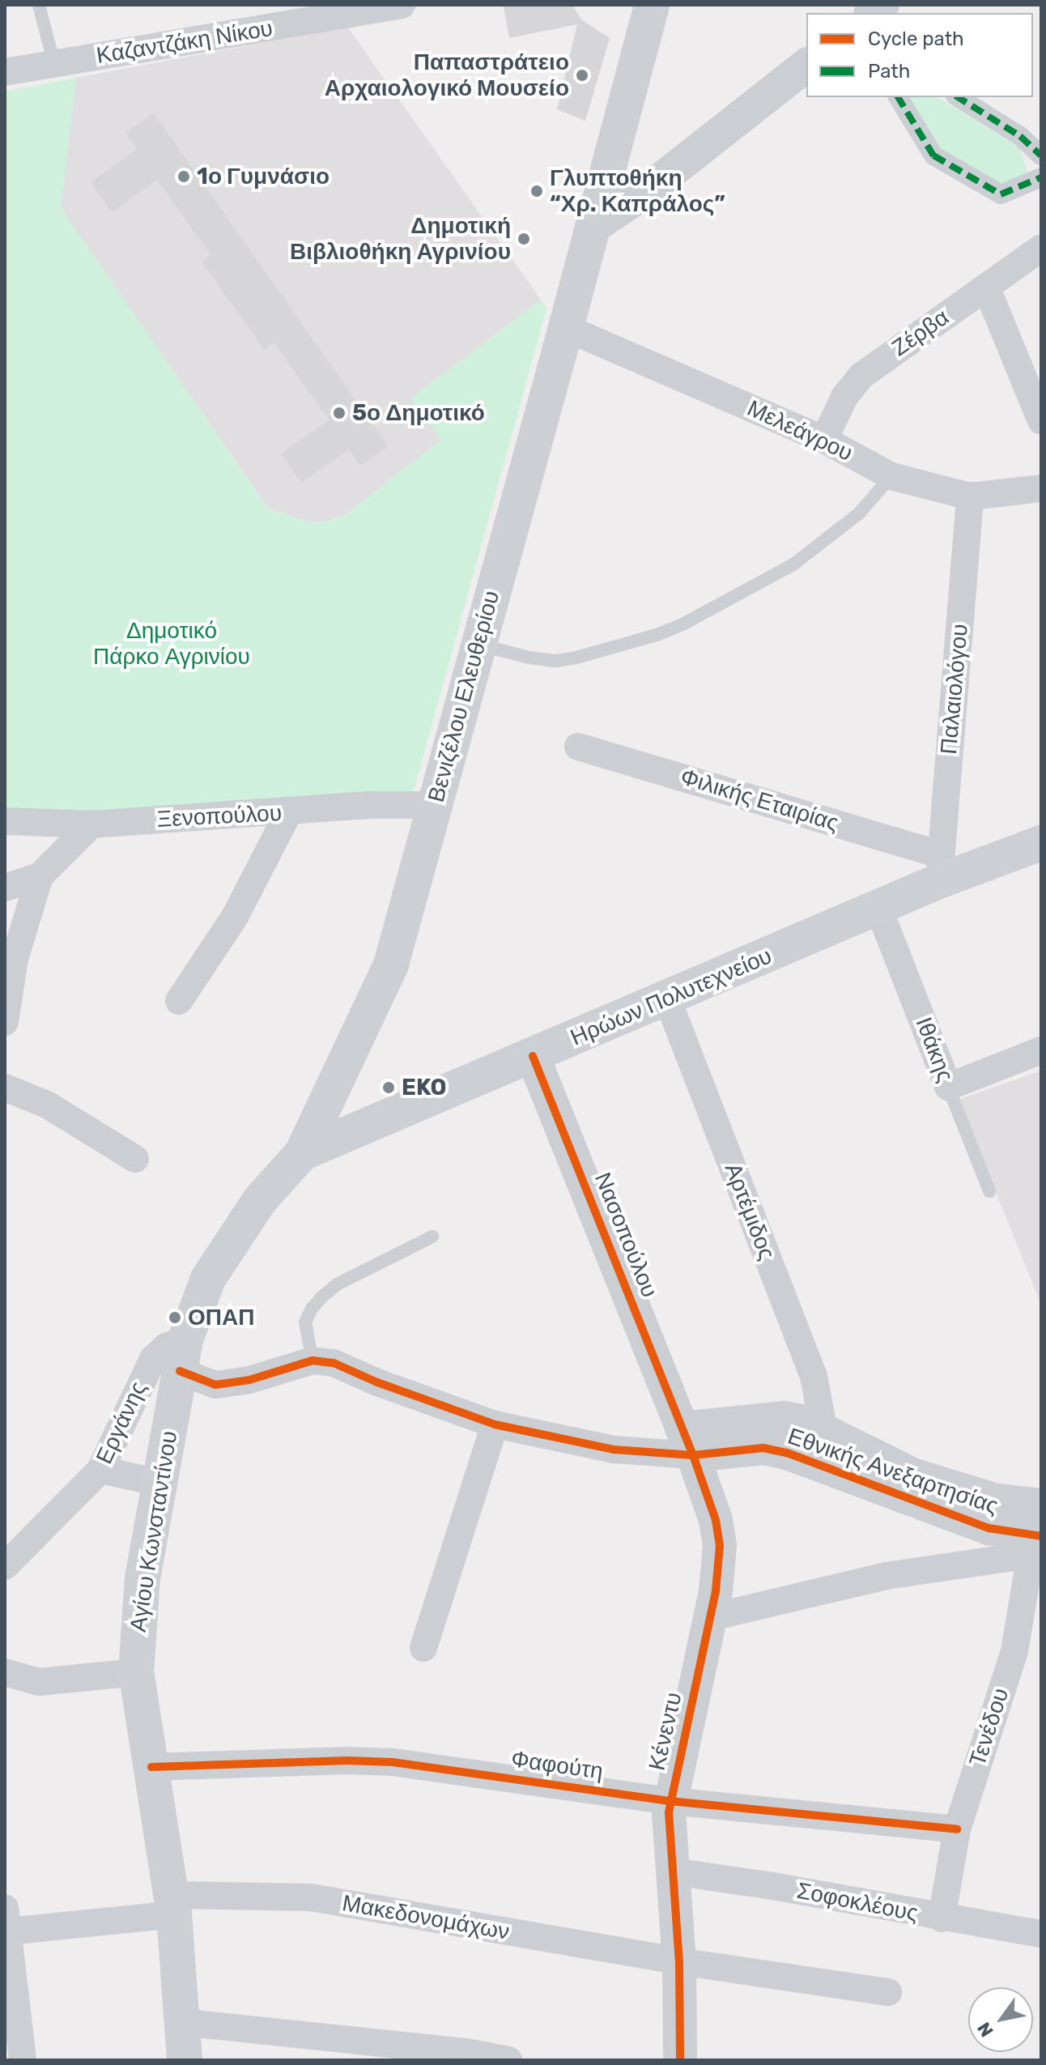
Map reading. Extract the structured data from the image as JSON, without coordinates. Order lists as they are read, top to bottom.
{
  "streets": {
    "main road": ["Βενιζέλου Ελευθερίου", "Ηρώων Πολυτεχνείου", "Αγίου Κωνσταντίνου"],
    "street": [
      "Καζαντζάκη Νίκου",
      "Ζέρβα",
      "Μελεάγρου",
      "Παλαιολόγου",
      "Φιλικής Εταιρίας",
      "Ξενοπούλου",
      "Ιθάκης",
      "Αρτέμιδος",
      "Νασοπούλου",
      "Εργάνης",
      "Εθνικής Ανεξαρτησίας",
      "Τενέδου",
      "Κένεντυ",
      "Φαφούτη",
      "Σοφοκλέους",
      "Μακεδονομάχων"
    ]
  },
  "crossings": [
    ["Ζέρβα", "Μελεάγρου"],
    ["Μελεάγρου", "Παλαιολόγου"],
    ["Μελεάγρου", "Βενιζέλου Ελευθερίου"],
    ["Παλαιολόγου", "Φιλικής Εταιρίας"],
    ["Παλαιολόγου", "Ηρώων Πολυτεχνείου"],
    ["Βενιζέλου Ελευθερίου", "Ξενοπούλου"],
    ["Βενιζέλου Ελευθερίου", "Ηρώων Πολυτεχνείου"],
    ["Βενιζέλου Ελευθερίου", "Αγίου Κωνσταντίνου"],
    ["Φιλικής Εταιρίας", "Ηρώων Πολυτεχνείου"],
    ["Ηρώων Πολυτεχνείου", "Ιθάκης"],
    ["Ηρώων Πολυτεχνείου", "Αρτέμιδος"],
    ["Ηρώων Πολυτεχνείου", "Νασοπούλου"],
    ["Ηρώων Πολυτεχνείου", "Αγίου Κωνσταντίνου"],
    ["Νασοπούλου", "Εθνικής Ανεξαρτησίας"],
    ["Νασοπούλου", "Κένεντυ"],
    ["Εργάνης", "Αγίου Κωνσταντίνου"],
    ["Εθνικής Ανεξαρτησίας", "Τενέδου"],
    ["Εθνικής Ανεξαρτησίας", "Κένεντυ"],
    ["Αγίου Κωνσταντίνου", "Φαφούτη"],
    ["Αγίου Κωνσταντίνου", "Μακεδονομάχων"],
    ["Τενέδου", "Φαφούτη"],
    ["Τενέδου", "Σοφοκλέους"],
    ["Κένεντυ", "Φαφούτη"],
    ["Κένεντυ", "Σοφοκλέους"],
    ["Κένεντυ", "Μακεδονομάχων"]
  ],
  "parks": ["Δημοτικό Πάρκο Αγρινίου"],
  "places": [
    "Παπαστράτειο Αρχαιολογικό Μουσείο",
    "1ο Γυμνάσιο",
    "Γλυπτοθήκη “Χρ. Καπράλος”",
    "Δημοτική Βιβλιοθήκη Αγρινίου",
    "5ο Δημοτικό",
    "EKO",
    "ΟΠΑΠ"
  ],
  "legend": ["Cycle path", "Path"],
  "north": "bottom left"
}
